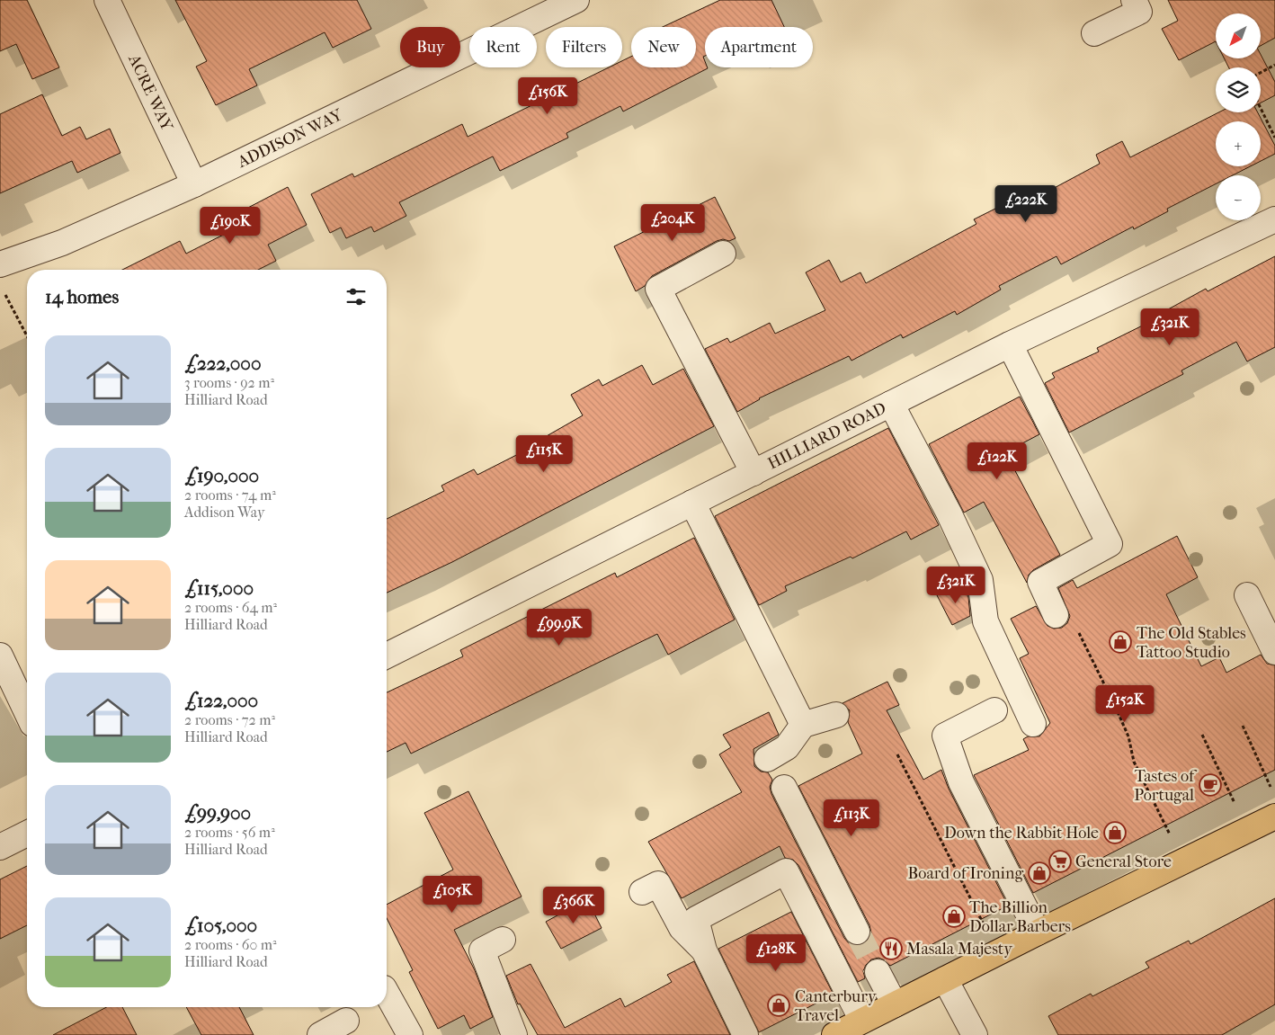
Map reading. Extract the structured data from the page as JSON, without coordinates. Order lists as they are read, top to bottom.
{
  "streets": {
    "street": ["ACRE WAY", "ADDISON WAY", "HILLIARD ROAD"]
  },
  "crossings": [
    ["ACRE WAY", "ADDISON WAY"]
  ],
  "places": {
    "shop": [
      "The Old Stables Tattoo Studio",
      "Down the Rabbit Hole",
      "Board of Ironing",
      "The Billion Dollar Barbers",
      "Canterbury Travel"
    ],
    "cafe": ["Tastes of Portugal"],
    "supermarket": ["General Store"],
    "restaurant": ["Masala Majesty"]
  },
  "north": "bottom left",
  "page": {
    "map_buttons": ["+", "−"],
    "chip": [
      "Buy",
      "Rent",
      "Filters",
      "New",
      "Apartment"
    ],
    "price": [
      "£156K",
      "£222K",
      "£204K",
      "£190K",
      "£321K",
      "£115K",
      "£122K",
      "£321K",
      "£99.9K",
      "£152K",
      "£113K",
      "£105K",
      "£366K",
      "£128K"
    ],
    "heading": "14 homes",
    "list": [
      {
        "name": "£222,000",
        "note": "3 rooms · 92 m² · Hilliard Road"
      },
      {
        "name": "£190,000",
        "note": "2 rooms · 74 m² · Addison Way"
      },
      {
        "name": "£115,000",
        "note": "2 rooms · 64 m² · Hilliard Road"
      },
      {
        "name": "£122,000",
        "note": "2 rooms · 72 m² · Hilliard Road"
      },
      {
        "name": "£99,900",
        "note": "2 rooms · 56 m² · Hilliard Road"
      },
      {
        "name": "£105,000",
        "note": "2 rooms · 60 m² · Hilliard Road"
      }
    ]
  }
}
